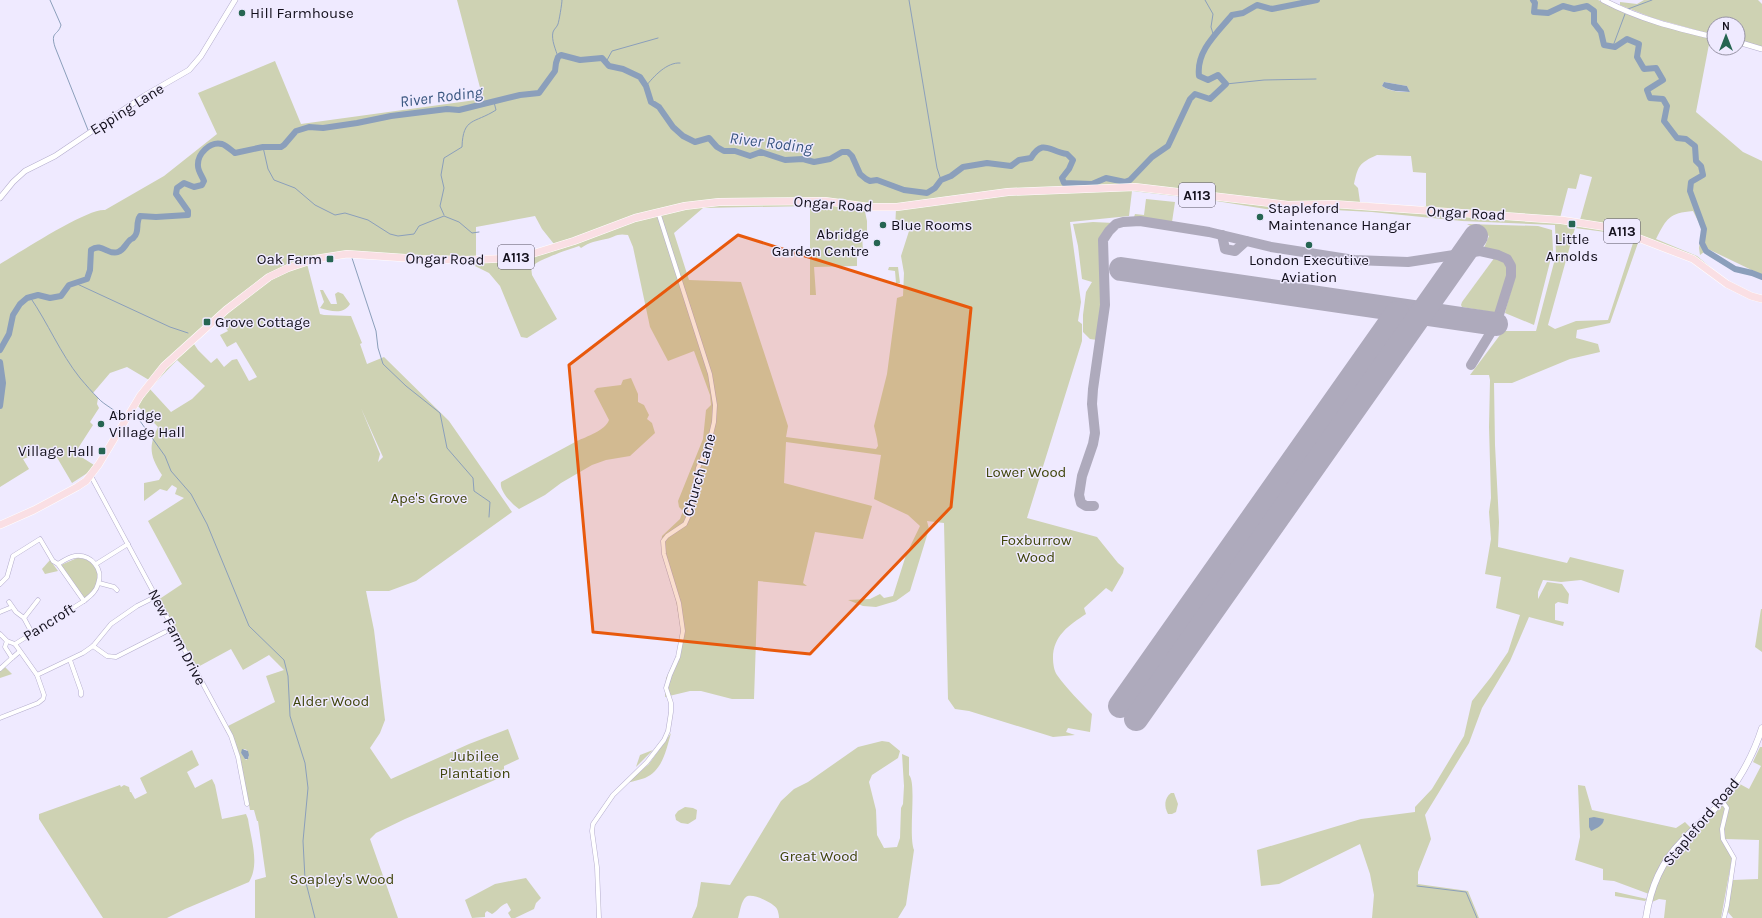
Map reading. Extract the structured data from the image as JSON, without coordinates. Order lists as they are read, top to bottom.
{
  "streets": {
    "main road": ["A113", "Ongar Road", "Stapleford Road"],
    "street": [
      "Epping Lane",
      "Church Lane",
      "Pancroft",
      "New Farm Drive"
    ]
  },
  "crossings": [
    ["Ongar Road", "Church Lane"],
    ["Ongar Road", "New Farm Drive"]
  ],
  "water": ["River Roding"],
  "parks": [
    "Lower Wood",
    "Ape's Grove",
    "Foxburrow Wood",
    "Alder Wood",
    "Jubilee Plantation",
    "Great Wood",
    "Soapley's Wood"
  ],
  "places": {
    "other": [
      "Hill Farmhouse",
      "Stapleford Maintenance Hangar",
      "Blue Rooms",
      "Abridge Garden Centre",
      "London Executive Aviation",
      "Abridge Village Hall"
    ],
    "transit": [
      "Little Arnolds",
      "Oak Farm",
      "Grove Cottage",
      "Village Hall"
    ]
  },
  "north": "top"
}
